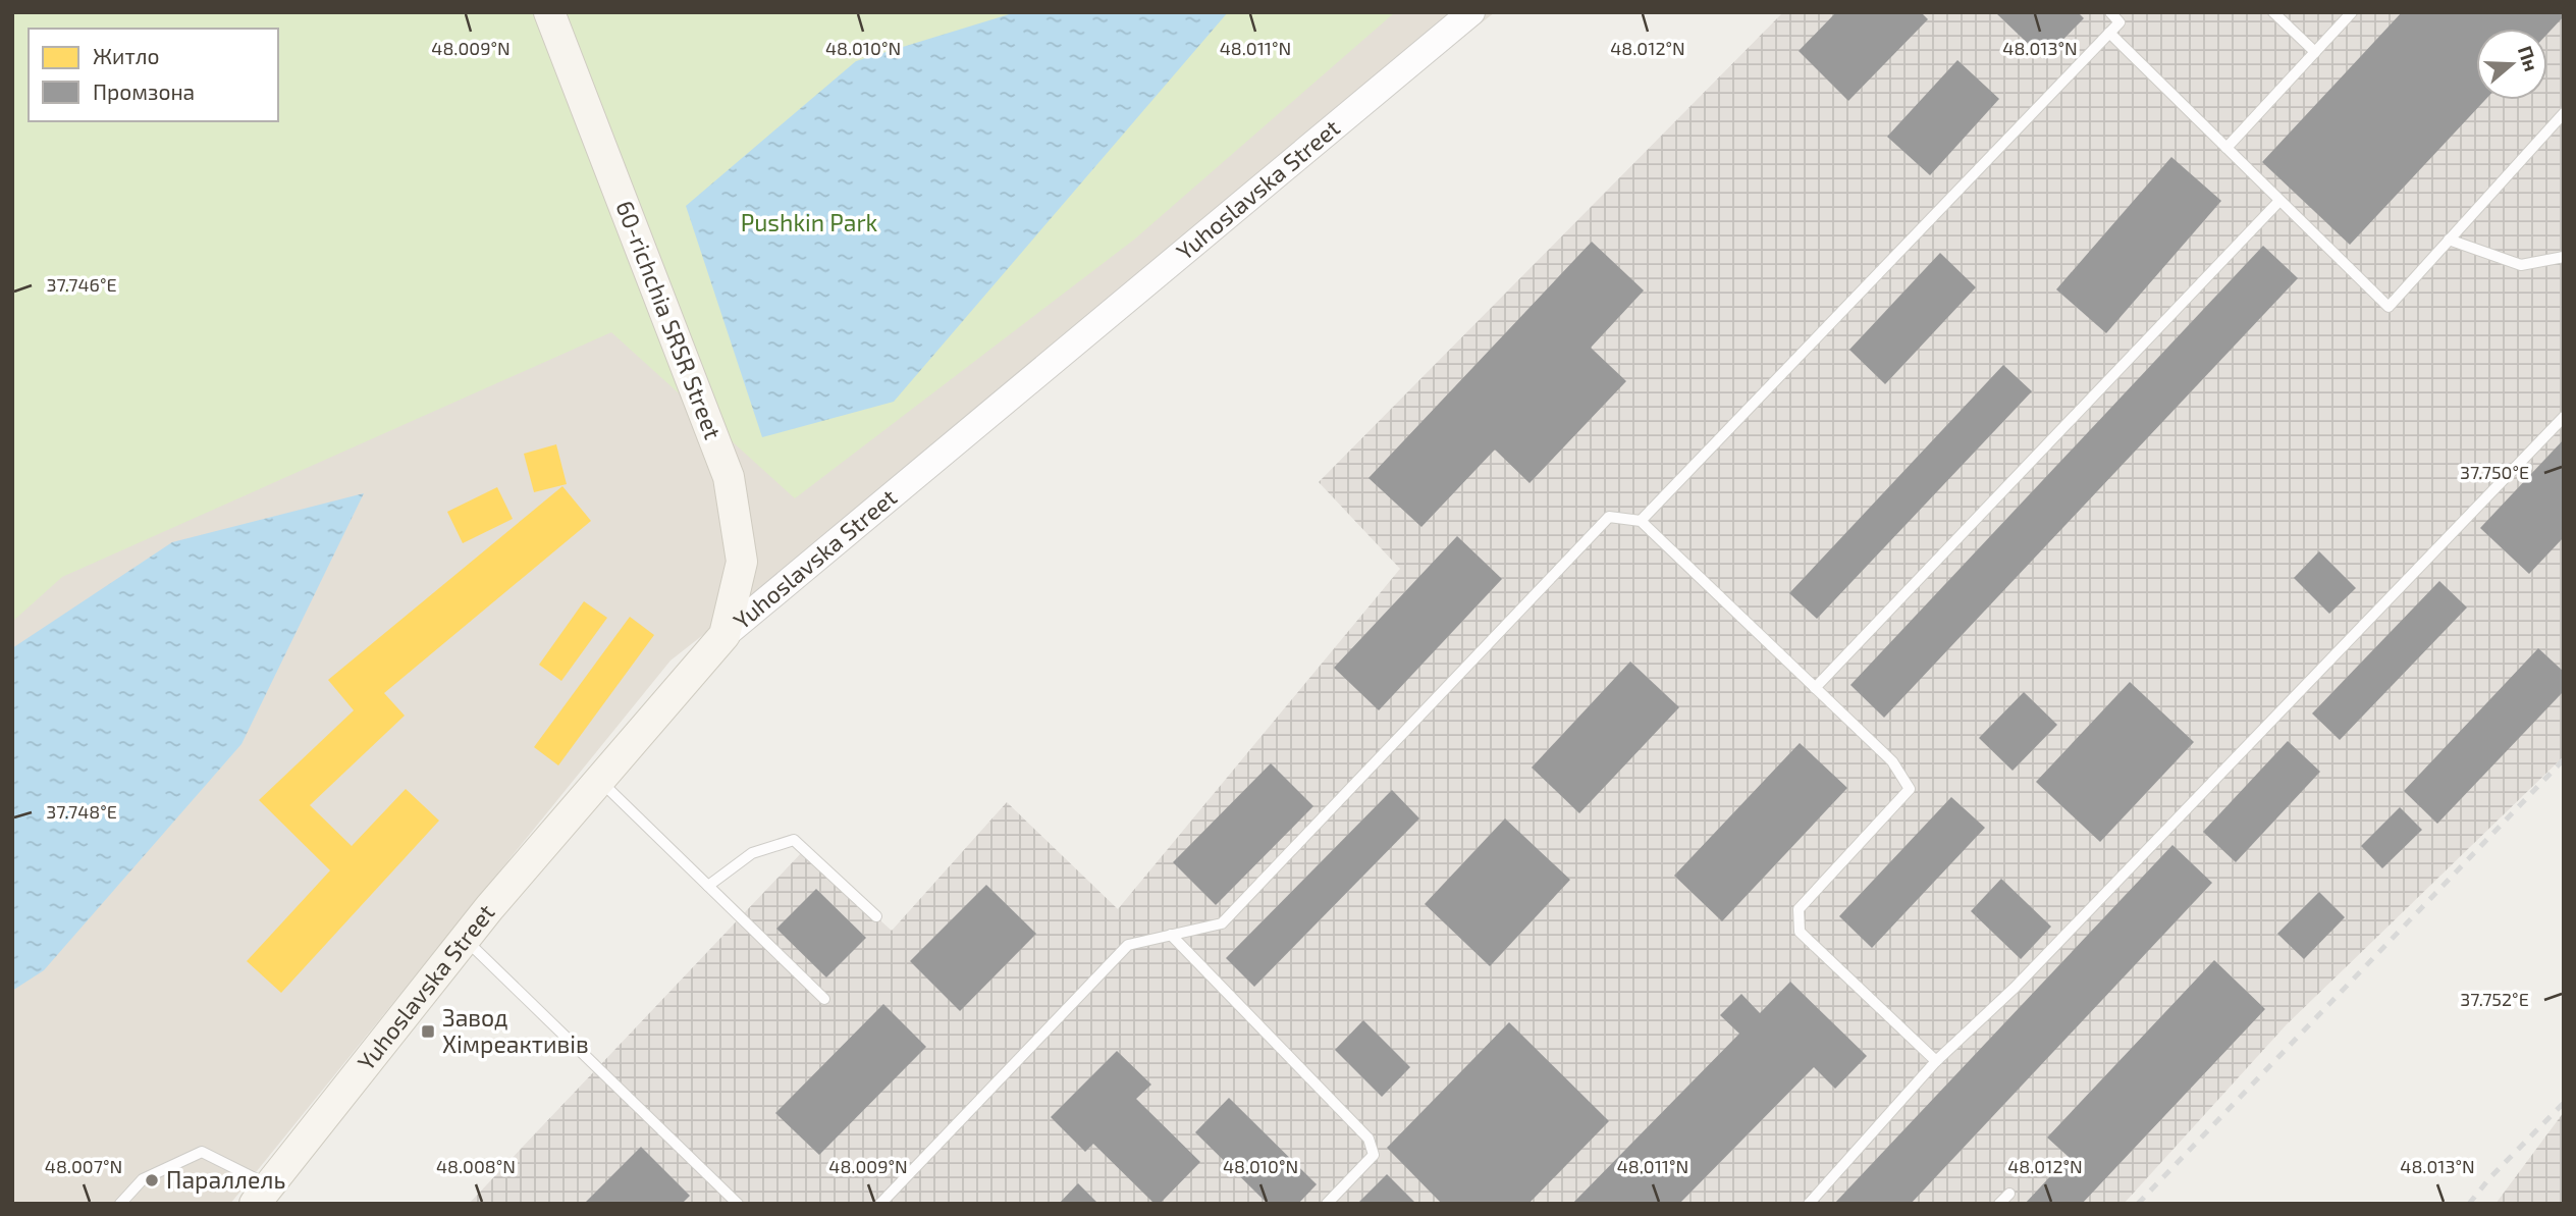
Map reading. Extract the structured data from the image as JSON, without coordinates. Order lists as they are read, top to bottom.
{
  "streets": {
    "main road": ["Yuhoslavska Street", "60-richchia SRSR Street"]
  },
  "crossings": [
    ["Yuhoslavska Street", "60-richchia SRSR Street"]
  ],
  "parks": ["Pushkin Park"],
  "places": {
    "transit": ["Завод Хімреактивів"],
    "other": ["Параллель"]
  },
  "legend": ["Житло", "Промзона"],
  "north": "right",
  "coordinates": [
    "48.009°N",
    "48.010°N",
    "48.011°N",
    "48.012°N",
    "48.013°N",
    "37.746°E",
    "37.750°E",
    "37.748°E",
    "37.752°E",
    "48.007°N",
    "48.008°N"
  ]
}
